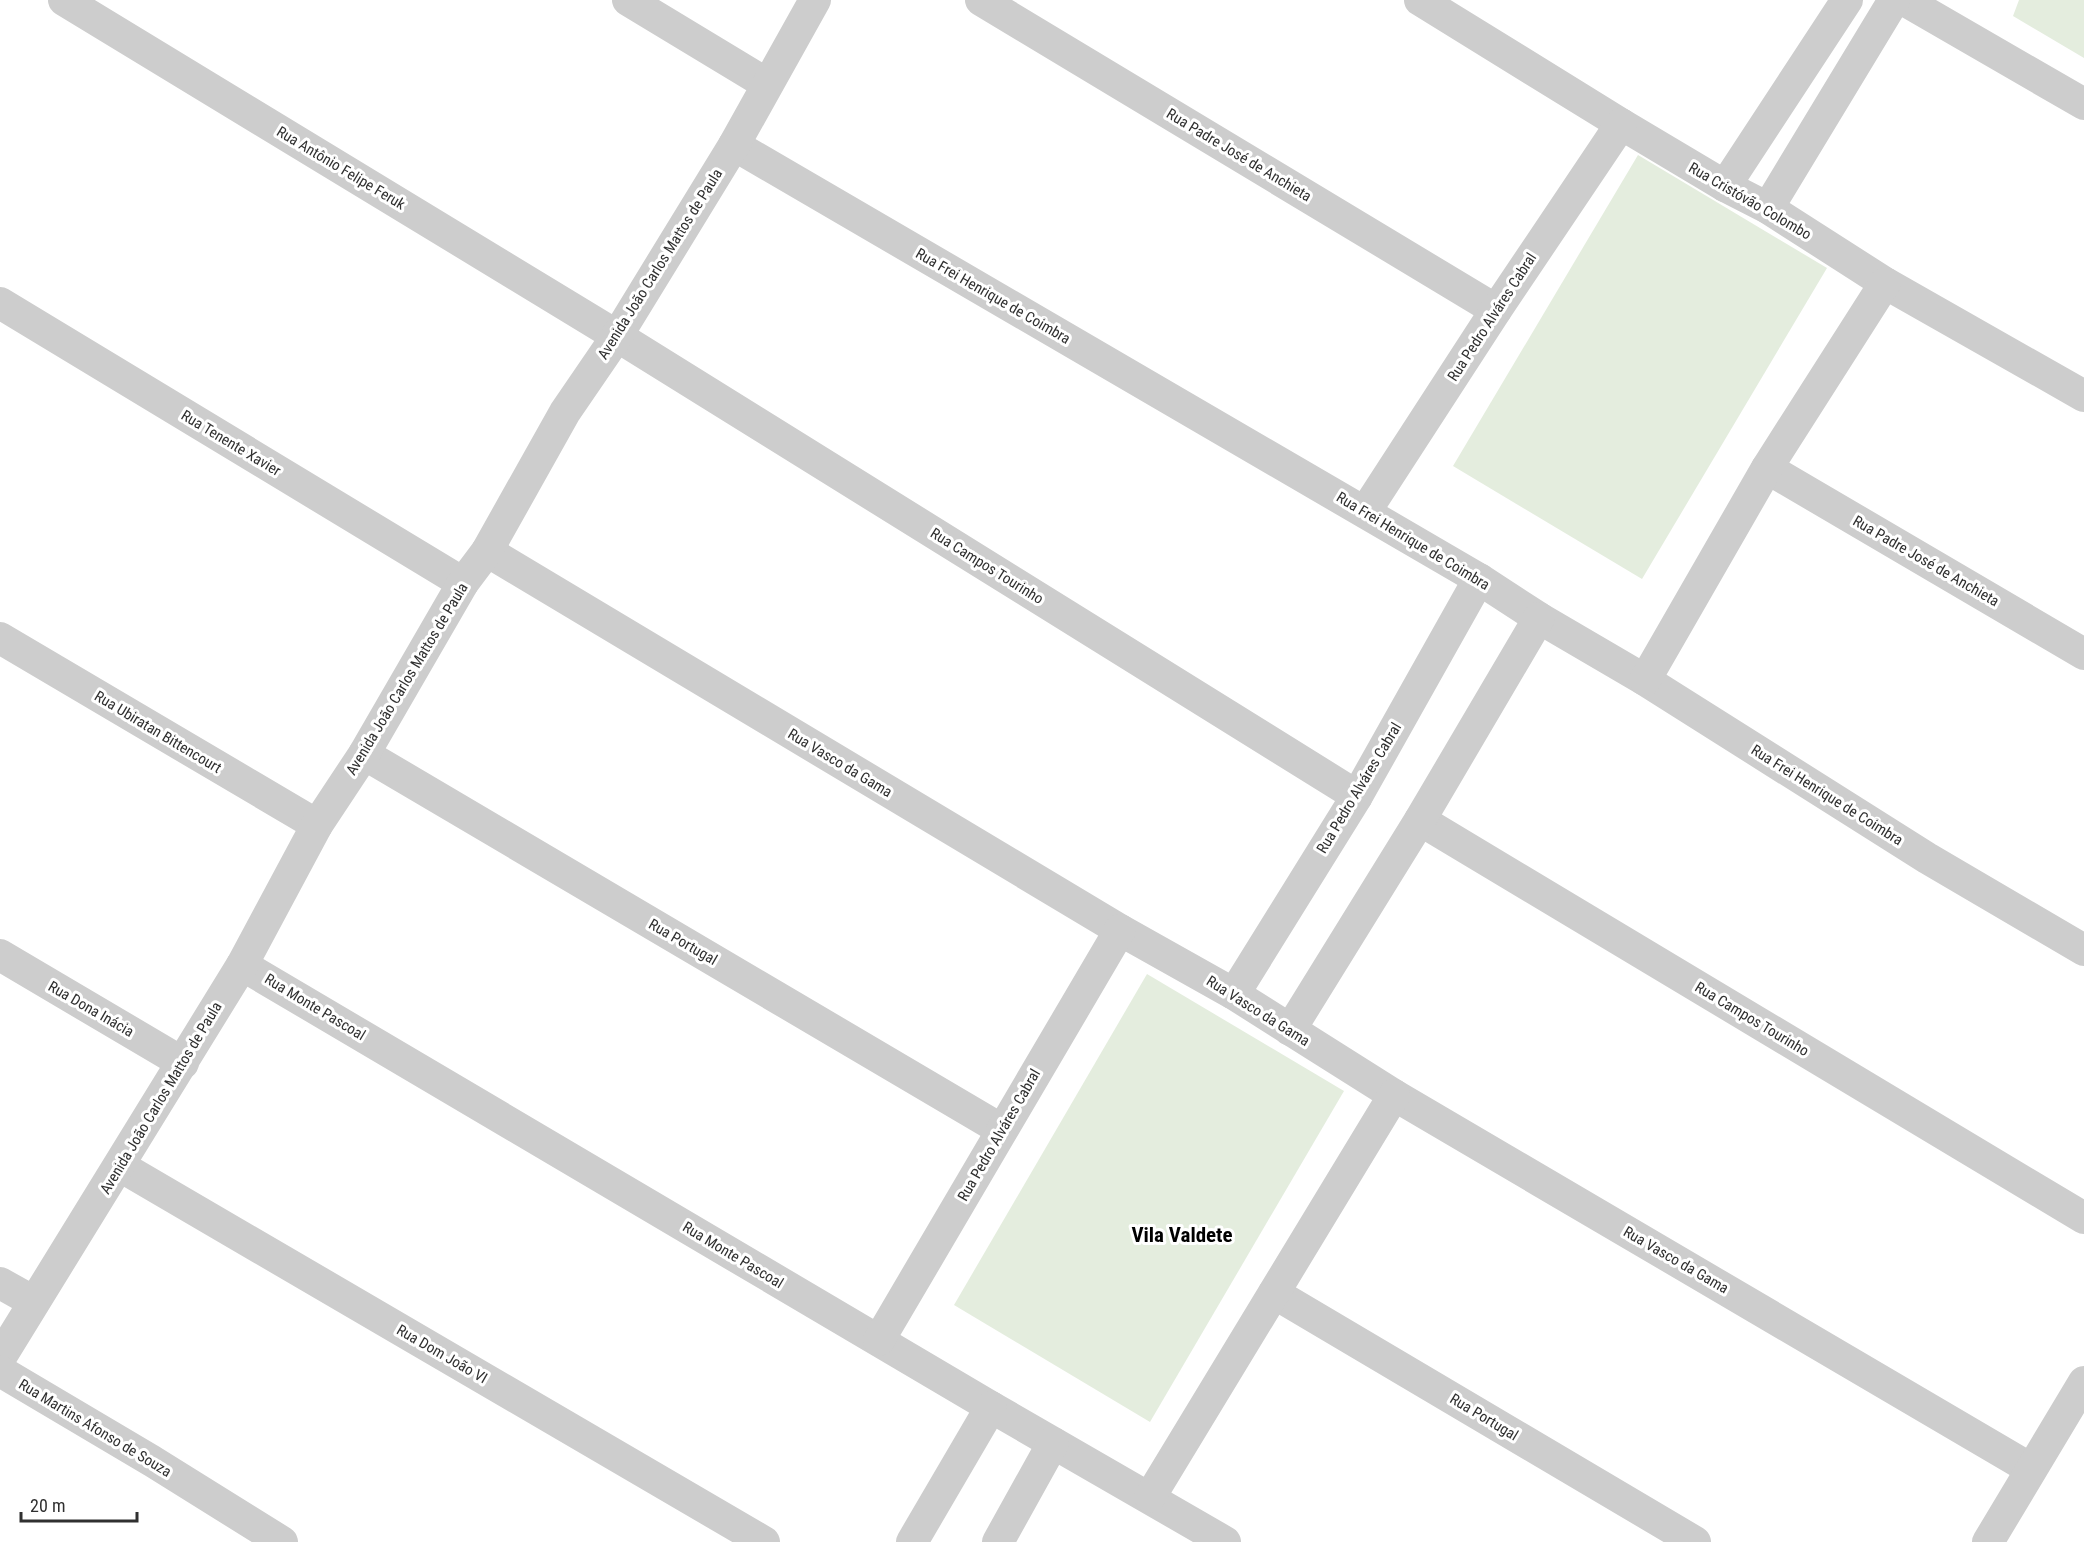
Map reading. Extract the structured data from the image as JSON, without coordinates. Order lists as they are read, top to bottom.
{
  "streets": {
    "street": [
      "Rua Padre José de Anchieta",
      "Rua Antônio Felipe Feruk",
      "Rua Cristóvão Colombo",
      "Avenida João Carlos Mattos de Paula",
      "Rua Frei Henrique de Coimbra",
      "Rua Pedro Alváres Cabral",
      "Rua Tenente Xavier",
      "Rua Campos Tourinho",
      "Rua Ubiratan Bittencourt",
      "Rua Vasco da Gama",
      "Rua Portugal",
      "Rua Monte Pascoal",
      "Rua Dona Inácia",
      "Rua Dom João VI",
      "Rua Martins Afonso de Souza"
    ]
  },
  "crossings": [
    ["Rua Padre José de Anchieta", "Rua Pedro Alváres Cabral"],
    ["Rua Antônio Felipe Feruk", "Avenida João Carlos Mattos de Paula"],
    ["Rua Antônio Felipe Feruk", "Rua Campos Tourinho"],
    ["Rua Cristóvão Colombo", "Rua Pedro Alváres Cabral"],
    ["Avenida João Carlos Mattos de Paula", "Rua Frei Henrique de Coimbra"],
    ["Avenida João Carlos Mattos de Paula", "Rua Tenente Xavier"],
    ["Avenida João Carlos Mattos de Paula", "Rua Campos Tourinho"],
    ["Avenida João Carlos Mattos de Paula", "Rua Ubiratan Bittencourt"],
    ["Avenida João Carlos Mattos de Paula", "Rua Vasco da Gama"],
    ["Avenida João Carlos Mattos de Paula", "Rua Portugal"],
    ["Avenida João Carlos Mattos de Paula", "Rua Monte Pascoal"],
    ["Avenida João Carlos Mattos de Paula", "Rua Dona Inácia"],
    ["Avenida João Carlos Mattos de Paula", "Rua Dom João VI"],
    ["Rua Frei Henrique de Coimbra", "Rua Pedro Alváres Cabral"],
    ["Rua Pedro Alváres Cabral", "Rua Campos Tourinho"],
    ["Rua Pedro Alváres Cabral", "Rua Vasco da Gama"],
    ["Rua Pedro Alváres Cabral", "Rua Portugal"],
    ["Rua Pedro Alváres Cabral", "Rua Monte Pascoal"]
  ],
  "districts": ["Vila Valdete"],
  "scale_bar": "20 m"
}
